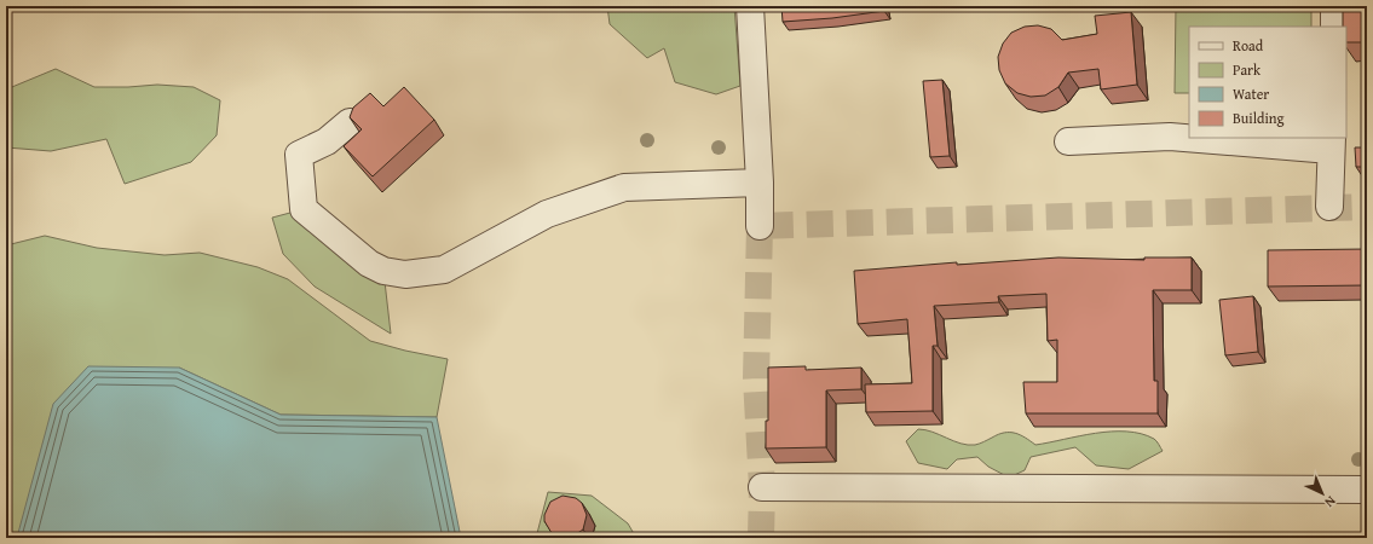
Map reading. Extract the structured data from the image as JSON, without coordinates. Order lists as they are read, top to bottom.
{
  "legend": [
    "Road",
    "Park",
    "Water",
    "Building"
  ],
  "north": "bottom right"
}
